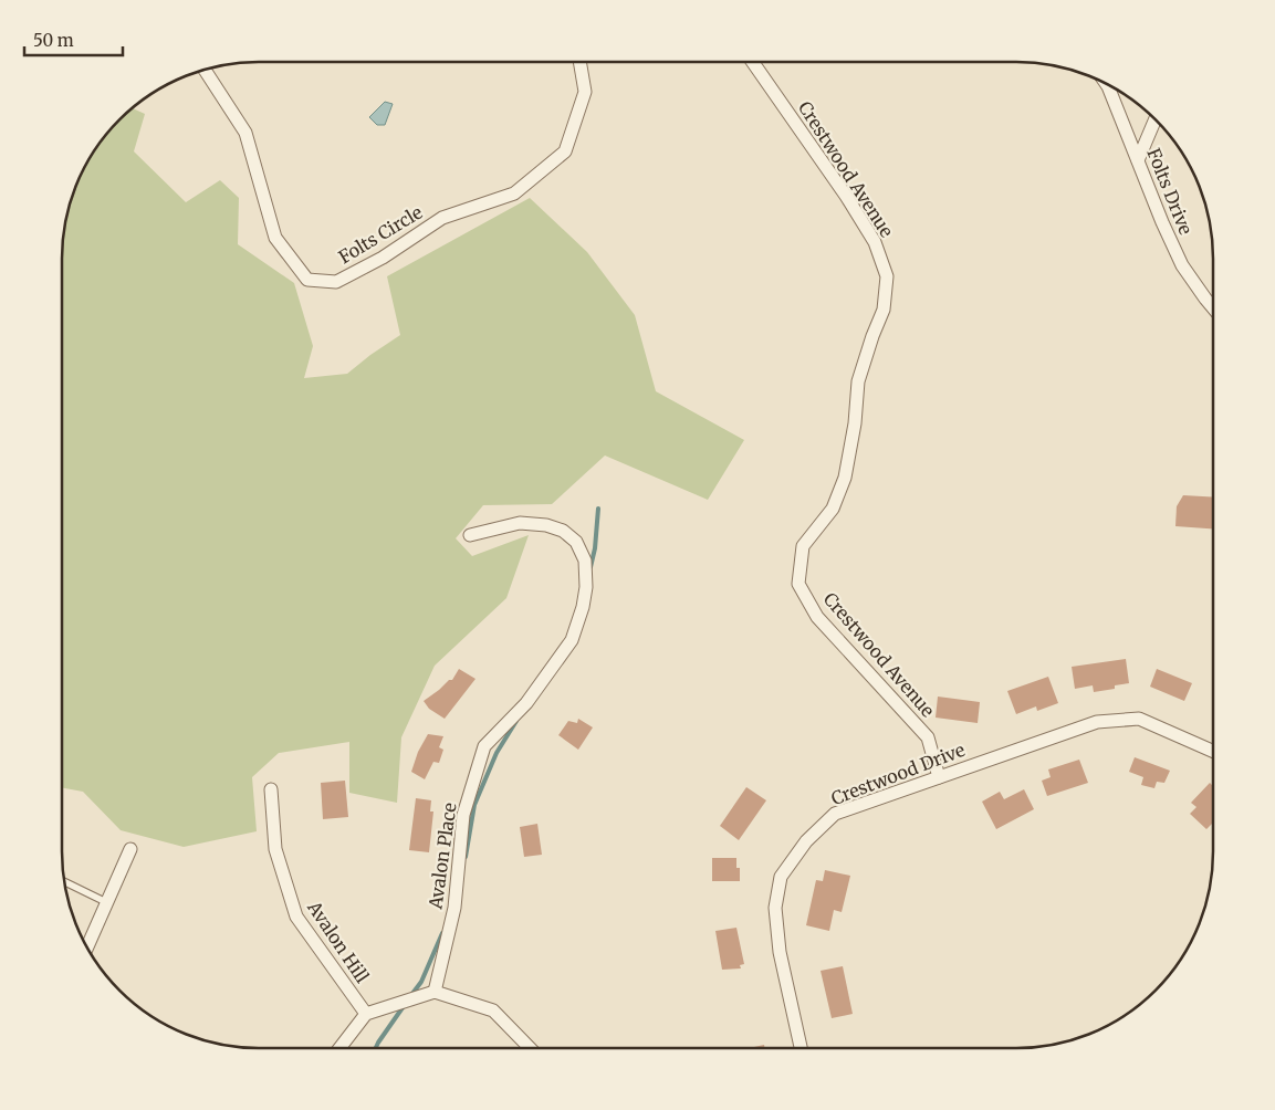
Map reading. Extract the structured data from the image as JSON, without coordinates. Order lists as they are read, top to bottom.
{
  "streets": {
    "street": [
      "Crestwood Avenue",
      "Folts Drive",
      "Folts Circle",
      "Crestwood Drive",
      "Avalon Place",
      "Avalon Hill"
    ]
  },
  "crossings": [
    ["Crestwood Avenue", "Crestwood Drive"]
  ],
  "scale_bar": "50 m"
}
